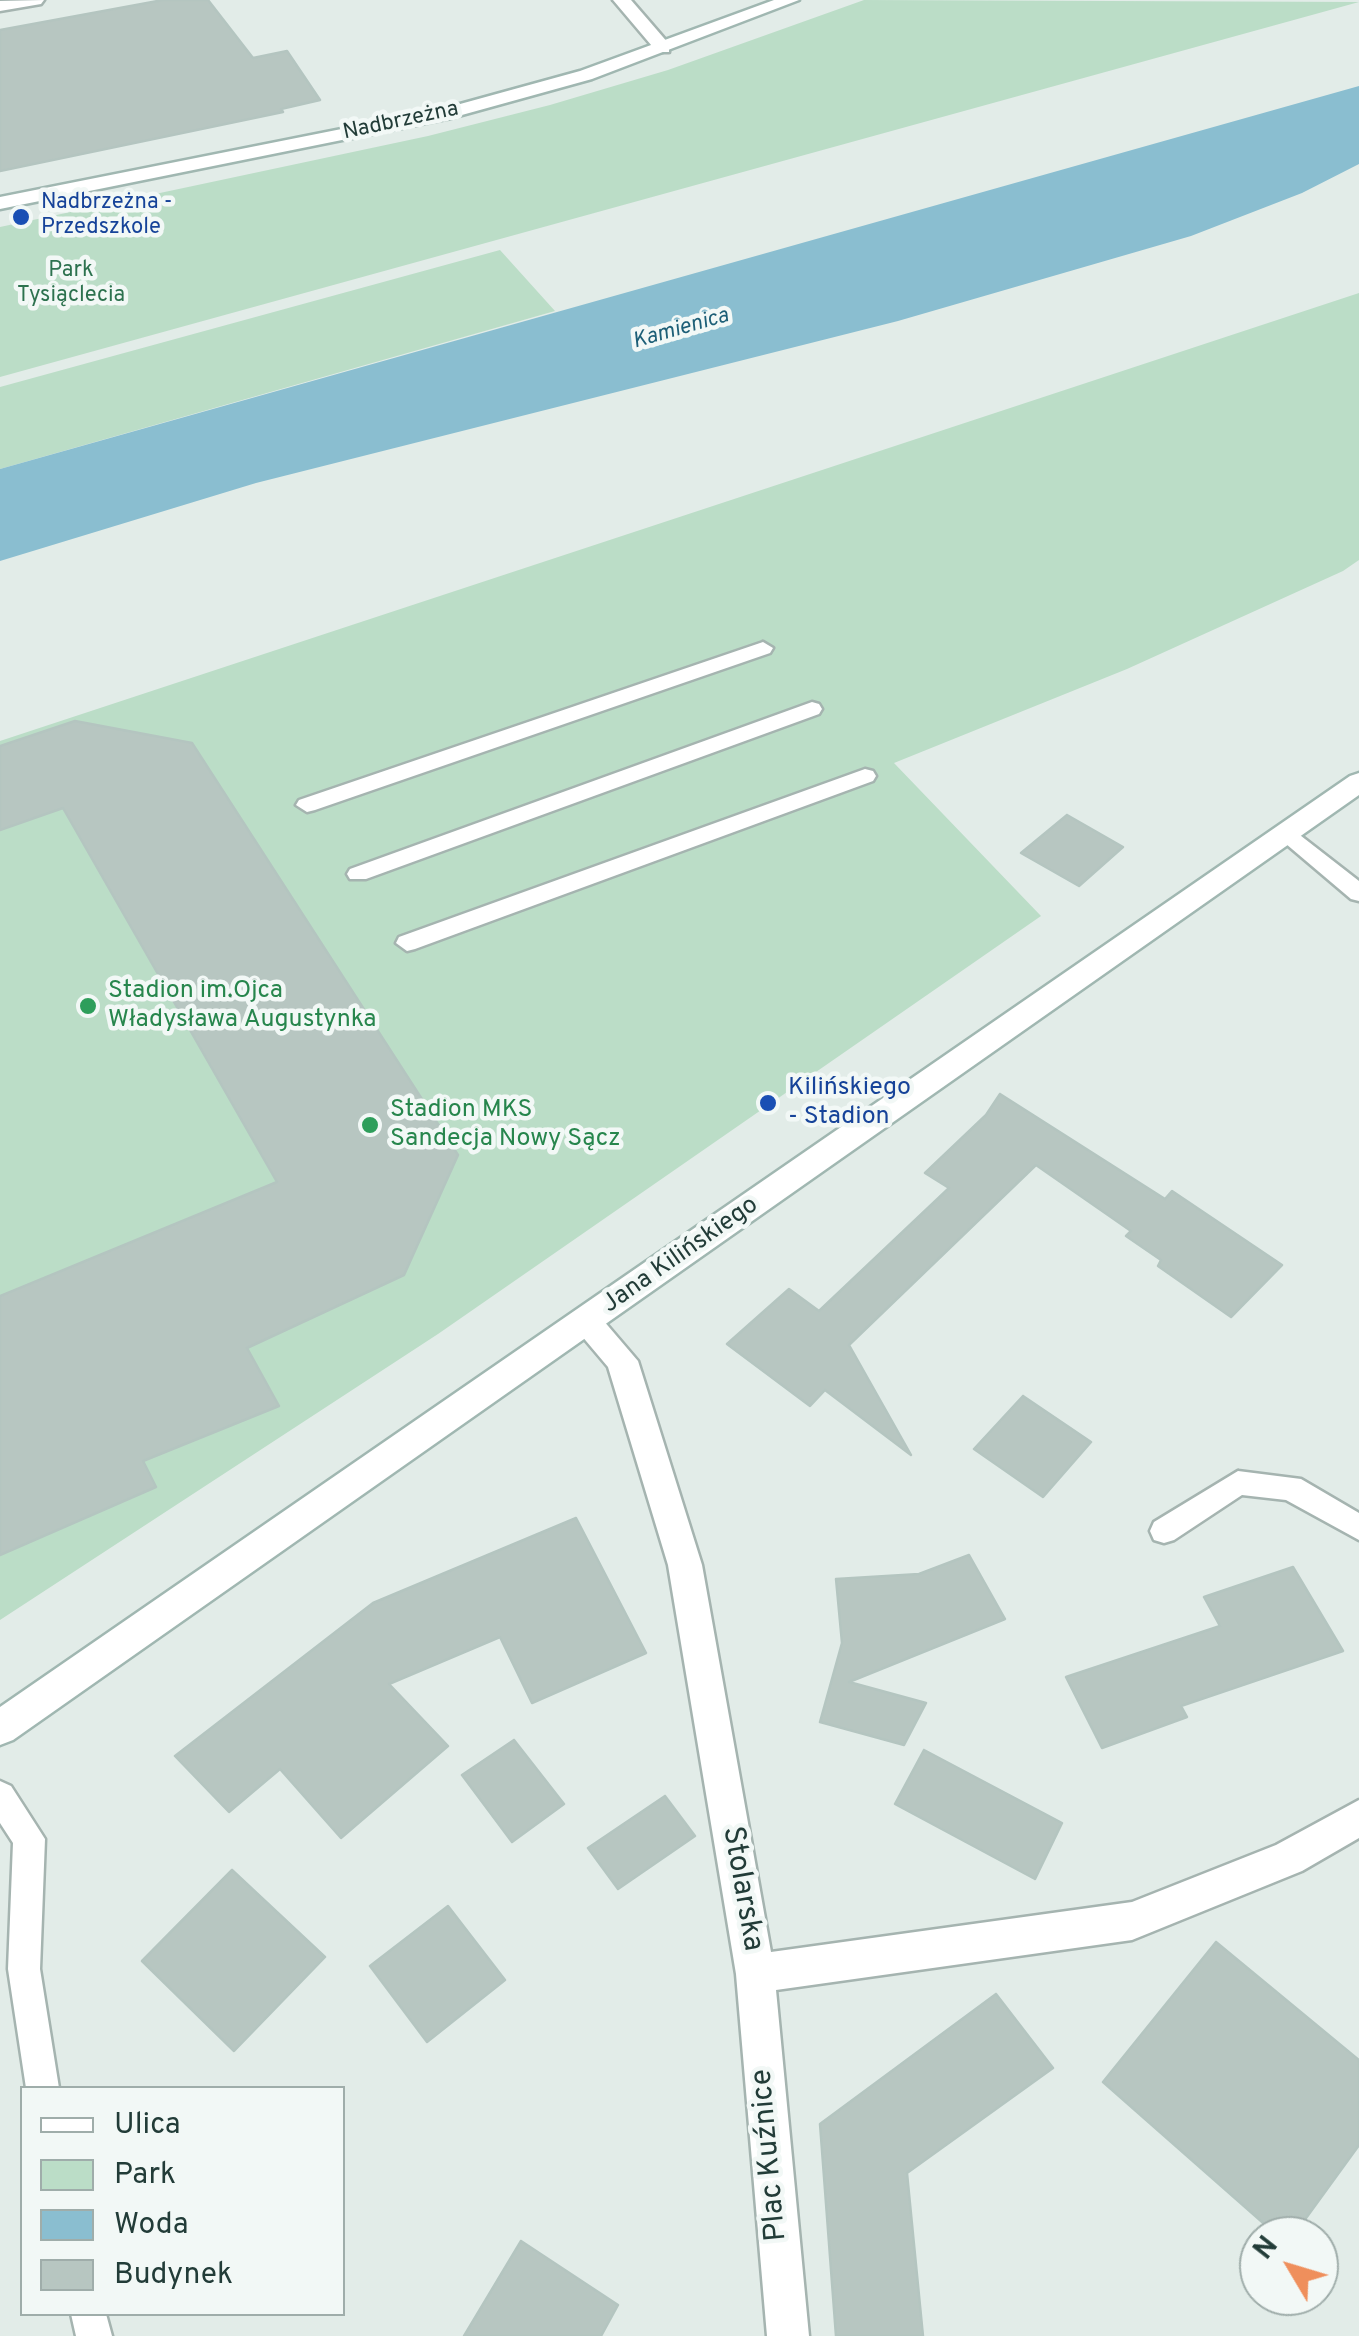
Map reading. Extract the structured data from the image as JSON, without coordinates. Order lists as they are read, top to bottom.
{
  "streets": {
    "street": [
      "Nadbrzeżna",
      "Jana Kilińskiego",
      "Stolarska",
      "Plac Kuźnice"
    ]
  },
  "crossings": [
    ["Jana Kilińskiego", "Stolarska"],
    ["Stolarska", "Plac Kuźnice"]
  ],
  "water": ["Kamienica"],
  "parks": ["Park Tysiąclecia"],
  "places": [
    "Nadbrzeżna - Przedszkole",
    "Stadion im.Ojca Władysława Augustynka",
    "Kilińskiego - Stadion",
    "Stadion MKS Sandecja Nowy Sącz"
  ],
  "legend": [
    "Ulica",
    "Park",
    "Woda",
    "Budynek"
  ],
  "north": "top left"
}
